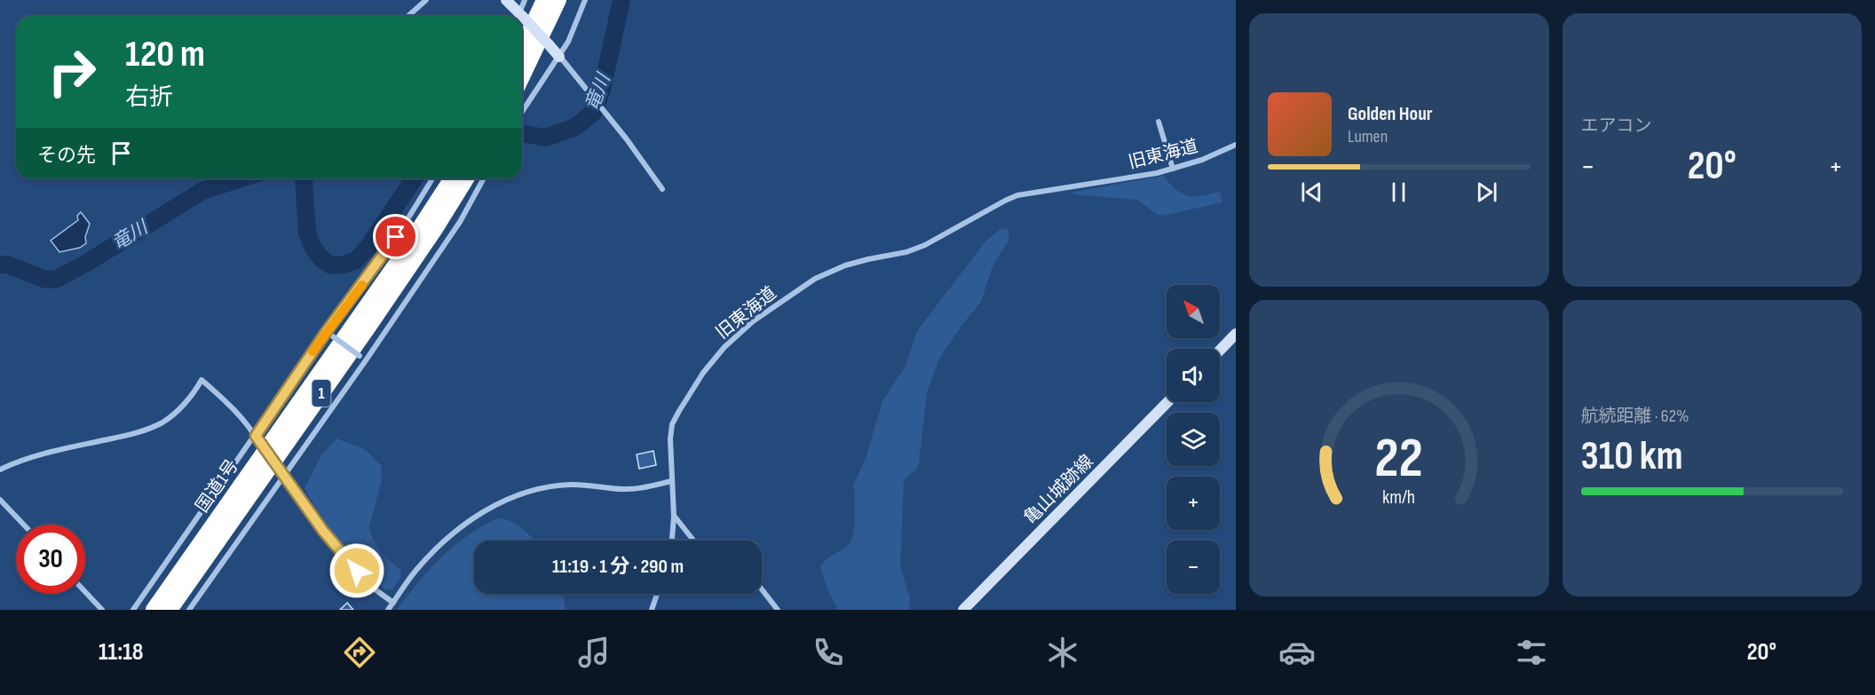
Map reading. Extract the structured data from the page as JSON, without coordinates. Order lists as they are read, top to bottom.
{
  "streets": {
    "highway": ["1", "国道1号"],
    "main road": ["亀山城跡線"],
    "street": ["旧東海道"]
  },
  "water": ["竜川"],
  "north": "top left",
  "page": {
    "tile": [
      "エアコン",
      ["航続距離 · 62%", "310 km"]
    ],
    "turn": ["120 m", "右折"],
    "song": ["Golden Hour", "Lumen"],
    "then": "その先",
    "heat": ["−", "20°", "+"],
    "map_buttons": ["+", "−"],
    "limit": "30",
    "trip": "11:19 · 1 分 · 290 m",
    "tabs": ["11:18", "20°"],
    "gauge": ["22", "km/h"]
  }
}
